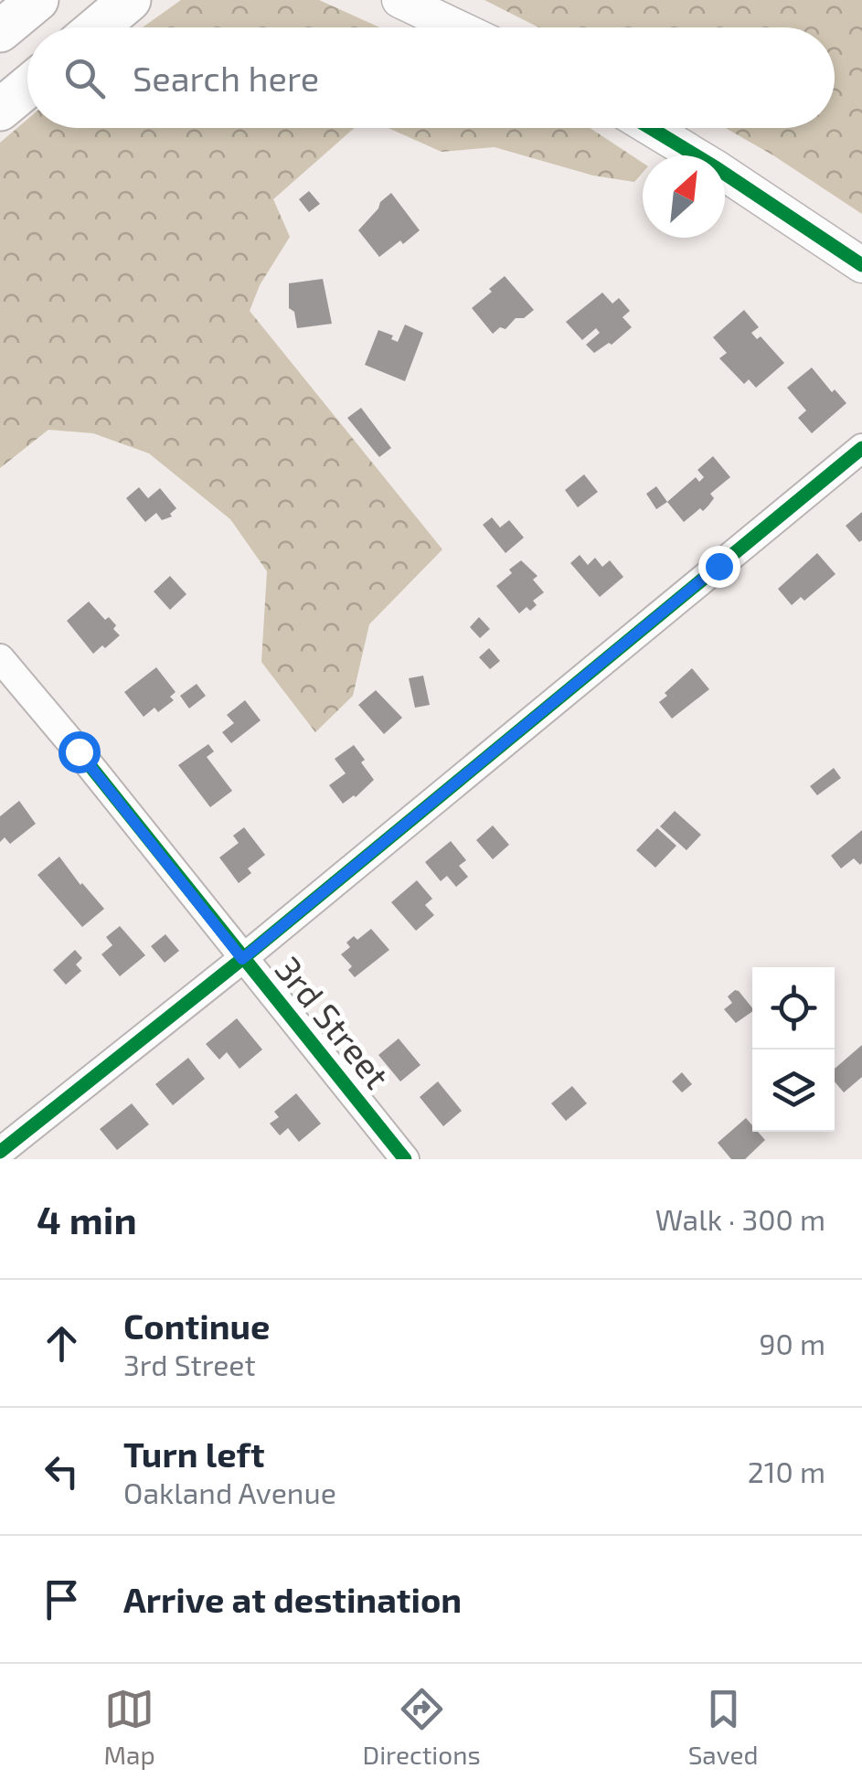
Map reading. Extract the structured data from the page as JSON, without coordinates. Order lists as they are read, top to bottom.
{
  "streets": {
    "street": ["3rd Street"]
  },
  "north": "top right",
  "page": {
    "search": "Search here",
    "heading": ["4 min", "Walk · 300 m"],
    "list": [
      ["Continue", "3rd Street", "90 m"],
      ["Turn left", "Oakland Avenue", "210 m"],
      "Arrive at destination"
    ],
    "nav": ["Map", "Directions", "Saved"]
  }
}
